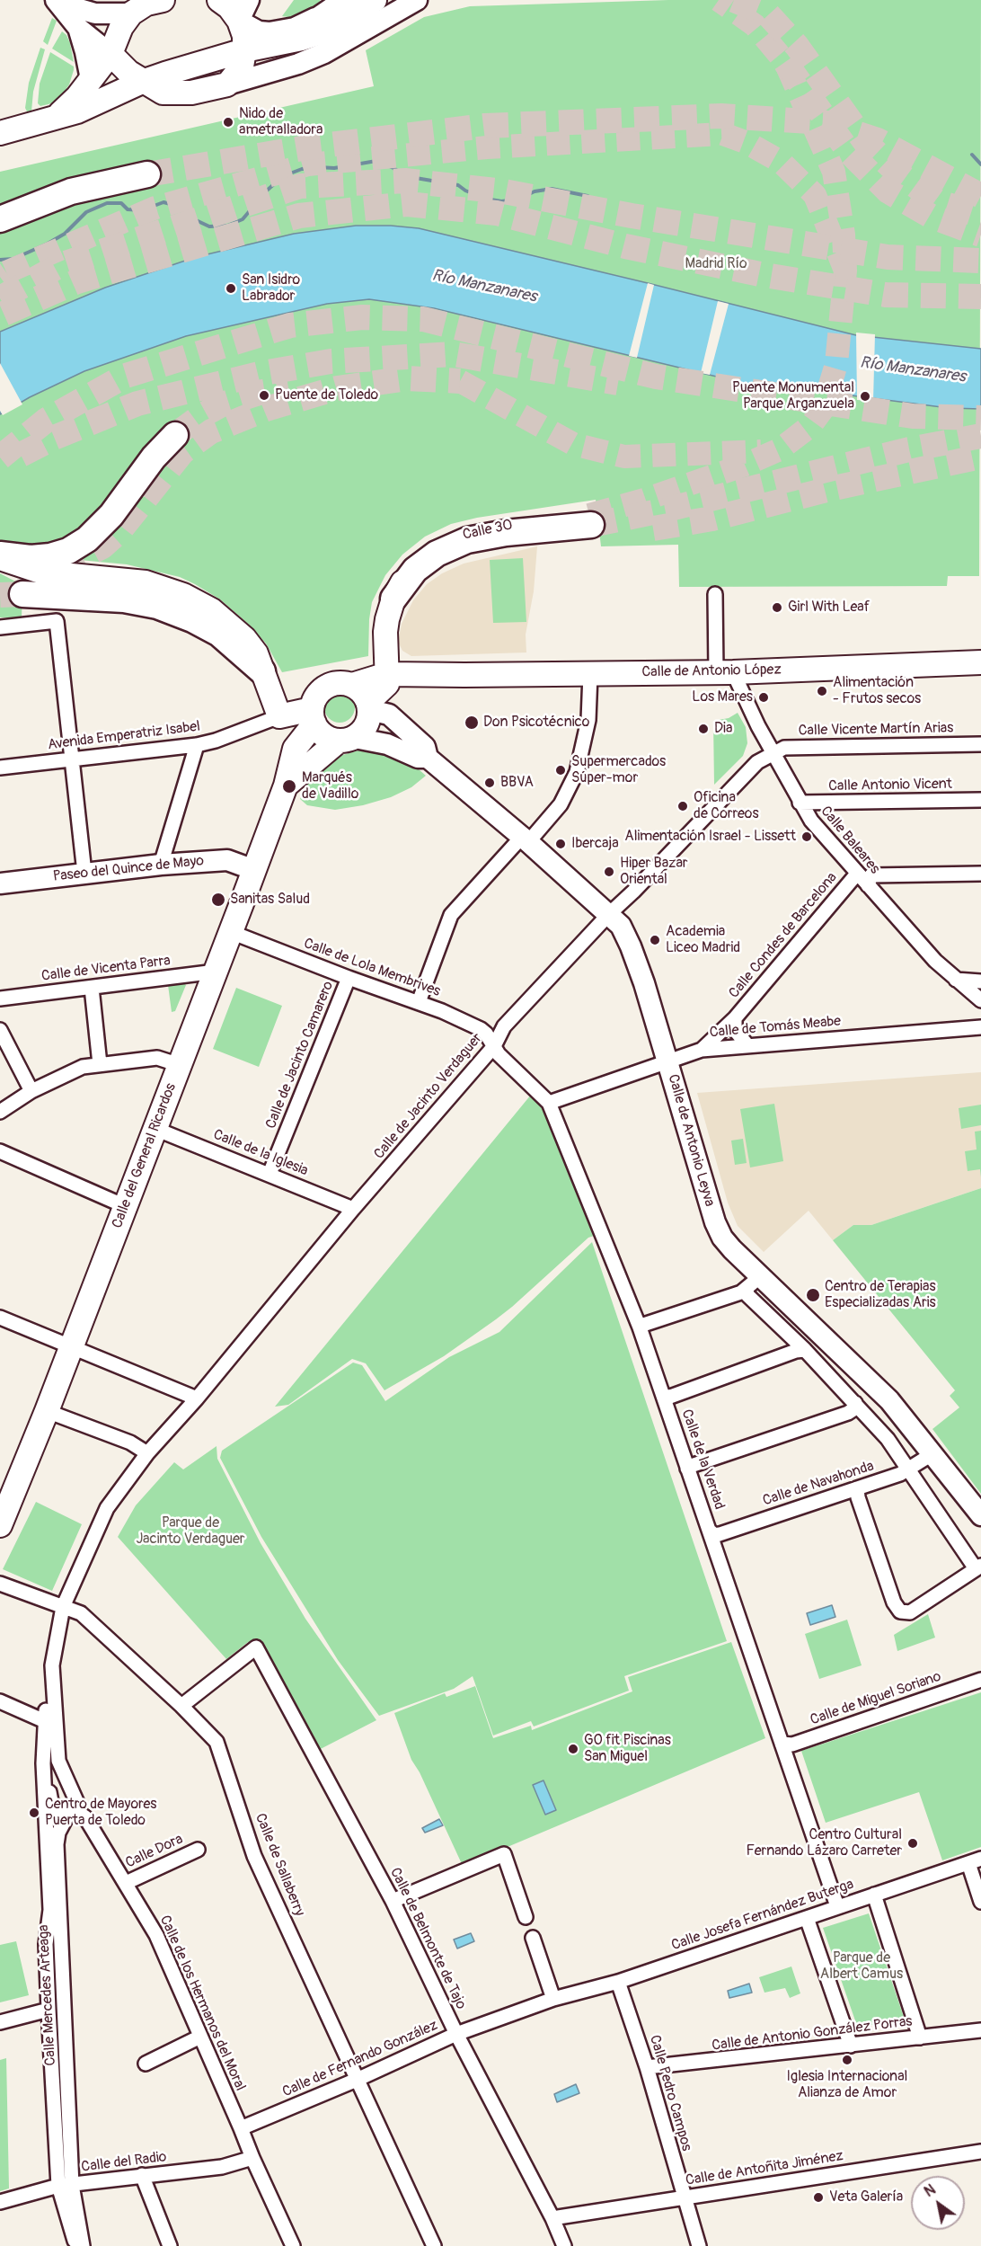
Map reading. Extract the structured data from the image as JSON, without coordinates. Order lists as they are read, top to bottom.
{
  "streets": {
    "main road": [
      "Calle de Antonio López",
      "Paseo del Quince de Mayo",
      "Calle de Antonio Leyva",
      "Calle del General Ricardos"
    ],
    "street": [
      "Calle Vicente Martín Arias",
      "Avenida Emperatriz Isabel",
      "Calle Antonio Vicent",
      "Calle Baleares",
      "Calle Condes de Barcelona",
      "Calle de Lola Membrives",
      "Calle de Vicenta Parra",
      "Calle de Tomás Meabe",
      "Calle de Jacinto Camarero",
      "Calle de Jacinto Verdaguer",
      "Calle de la Iglesia",
      "Calle de la Verdad",
      "Calle de Navahonda",
      "Calle de Miguel Soriano",
      "Calle Dora",
      "Calle de Sallaberry",
      "Calle Josefa Fernández Buterga",
      "Calle de Belmonte de Tajo",
      "Calle Mercedes Arteaga",
      "Calle de los Hermanos del Moral",
      "Calle de Antonio González Porras",
      "Calle de Fernando González",
      "Calle Pedro Campos",
      "Calle del Radio",
      "Calle de Antoñita Jiménez"
    ]
  },
  "crossings": [
    ["Calle de Antonio López", "Calle Baleares"],
    ["Calle de Antonio López", "Calle de Antonio Leyva"],
    ["Calle de Antonio López", "Calle del General Ricardos"],
    ["Calle Vicente Martín Arias", "Calle Baleares"],
    ["Calle Vicente Martín Arias", "Calle de Jacinto Verdaguer"],
    ["Calle Antonio Vicent", "Calle Baleares"],
    ["Calle Baleares", "Calle Condes de Barcelona"],
    ["Calle Baleares", "Calle de Jacinto Verdaguer"],
    ["Paseo del Quince de Mayo", "Calle del General Ricardos"],
    ["Calle Condes de Barcelona", "Calle de Tomás Meabe"],
    ["Calle de Lola Membrives", "Calle de Jacinto Camarero"],
    ["Calle de Lola Membrives", "Calle de Jacinto Verdaguer"],
    ["Calle de Lola Membrives", "Calle del General Ricardos"],
    ["Calle de Lola Membrives", "Calle de la Verdad"],
    ["Calle de Vicenta Parra", "Calle del General Ricardos"],
    ["Calle de Tomás Meabe", "Calle de Antonio Leyva"],
    ["Calle de Tomás Meabe", "Calle de la Verdad"],
    ["Calle de Jacinto Camarero", "Calle de la Iglesia"],
    ["Calle de Jacinto Verdaguer", "Calle de Antonio Leyva"],
    ["Calle de Jacinto Verdaguer", "Calle de la Iglesia"],
    ["Calle de Jacinto Verdaguer", "Calle de la Verdad"],
    ["Calle de Jacinto Verdaguer", "Calle de Sallaberry"],
    ["Calle de Jacinto Verdaguer", "Calle Mercedes Arteaga"],
    ["Calle de Antonio Leyva", "Calle del General Ricardos"],
    ["Calle de Antonio Leyva", "Calle de Navahonda"],
    ["Calle de la Iglesia", "Calle del General Ricardos"],
    ["Calle de la Verdad", "Calle de Navahonda"],
    ["Calle de la Verdad", "Calle de Miguel Soriano"],
    ["Calle de la Verdad", "Calle Josefa Fernández Buterga"],
    ["Calle Dora", "Calle de los Hermanos del Moral"],
    ["Calle de Sallaberry", "Calle de Belmonte de Tajo"],
    ["Calle de Sallaberry", "Calle Mercedes Arteaga"],
    ["Calle de Sallaberry", "Calle de Fernando González"],
    ["Calle Josefa Fernández Buterga", "Calle de Fernando González"],
    ["Calle Josefa Fernández Buterga", "Calle Pedro Campos"],
    ["Calle de Belmonte de Tajo", "Calle de Fernando González"],
    ["Calle de Belmonte de Tajo", "Calle de Antoñita Jiménez"],
    ["Calle Mercedes Arteaga", "Calle de los Hermanos del Moral"],
    ["Calle Mercedes Arteaga", "Calle del Radio"],
    ["Calle de los Hermanos del Moral", "Calle de Fernando González"],
    ["Calle de los Hermanos del Moral", "Calle del Radio"],
    ["Calle de Antonio González Porras", "Calle Pedro Campos"],
    ["Calle Pedro Campos", "Calle de Antoñita Jiménez"]
  ],
  "water": ["Río Manzanares"],
  "parks": ["Madrid Río", "Parque de Jacinto Verdaguer", "Parque de Albert Camus"],
  "places": [
    "Nido de ametralladora",
    "San Isidro Labrador",
    "Puente de Toledo",
    "Puente Monumental Parque Arganzuela",
    "Girl With Leaf",
    "Alimentación - Frutos secos",
    "Los Mares",
    "Don Psicotécnico",
    "Dia",
    "Supermercados Súper-mor",
    "BBVA",
    "Marqués de Vadillo",
    "Oficina de Correos",
    "Alimentación Israel - Lissett",
    "Ibercaja",
    "Hiper Bazar Oriental",
    "Sanitas Salud",
    "Academia Liceo Madrid",
    "Centro de Terapias Especializadas Aris",
    "GO fit Piscinas San Miguel",
    "Centro de Mayores Puerta de Toledo",
    "Centro Cultural Fernando Lázaro Carreter",
    "Iglesia Internacional Alianza de Amor",
    "Veta Galería"
  ],
  "north": "top left"
}
